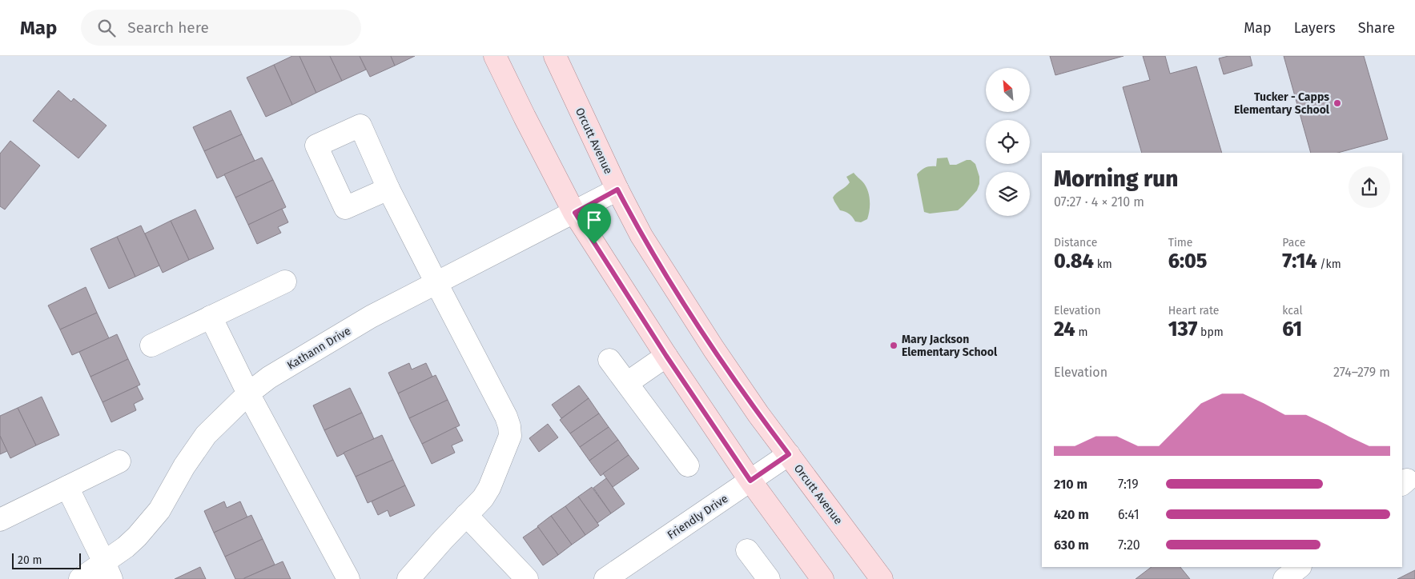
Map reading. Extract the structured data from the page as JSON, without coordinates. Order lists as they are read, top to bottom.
{
  "streets": {
    "main road": ["Orcutt Avenue"],
    "street": ["Kathann Drive", "Friendly Drive"]
  },
  "crossings": [
    ["Orcutt Avenue", "Kathann Drive"],
    ["Orcutt Avenue", "Friendly Drive"]
  ],
  "places": ["Tucker - Capps Elementary School", "Mary Jackson Elementary School"],
  "scale_bar": "20 m",
  "north": "top left",
  "page": {
    "header": "Map",
    "search": "Search here",
    "nav": ["Map", "Layers", "Share"],
    "heading": ["Morning run", "07:27 · 4 × 210 m"],
    "stats": [
      ["Distance", "0.84 km"],
      ["Time", "6:05"],
      ["Pace", "7:14 /km"],
      ["Elevation", "24 m"],
      ["Heart rate", "137 bpm"],
      ["kcal", "61"]
    ],
    "chart": ["Elevation", "274–279 m"],
    "list": [
      {
        "name": "210 m",
        "note": "7:19"
      },
      {
        "name": "420 m",
        "note": "6:41"
      },
      {
        "name": "630 m",
        "note": "7:20"
      }
    ],
    "scale": "20 m"
  }
}
